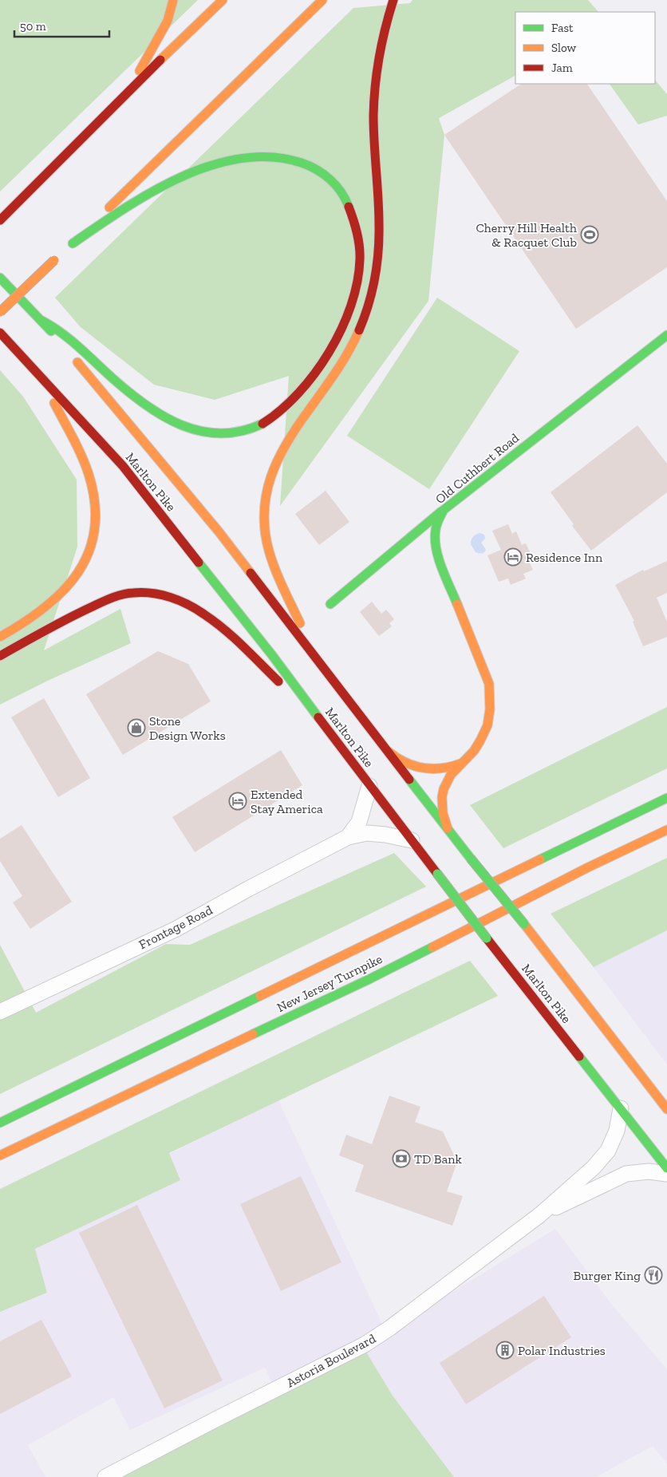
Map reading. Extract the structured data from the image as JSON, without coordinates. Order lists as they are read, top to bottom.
{
  "streets": {
    "main road": ["Old Cuthbert Road", "Marlton Pike", "New Jersey Turnpike"],
    "street": ["Frontage Road", "Astoria Boulevard"]
  },
  "crossings": [
    ["Old Cuthbert Road", "Marlton Pike"],
    ["Marlton Pike", "Frontage Road"],
    ["Marlton Pike", "Astoria Boulevard"]
  ],
  "places": {
    "sports": ["Cherry Hill Health & Racquet Club"],
    "hotel": ["Residence Inn", "Extended Stay America"],
    "shop": ["Stone Design Works"],
    "bank": ["TD Bank"],
    "restaurant": ["Burger King"],
    "building": ["Polar Industries"]
  },
  "legend": ["Fast", "Slow", "Jam"],
  "scale_bar": "50 m"
}
